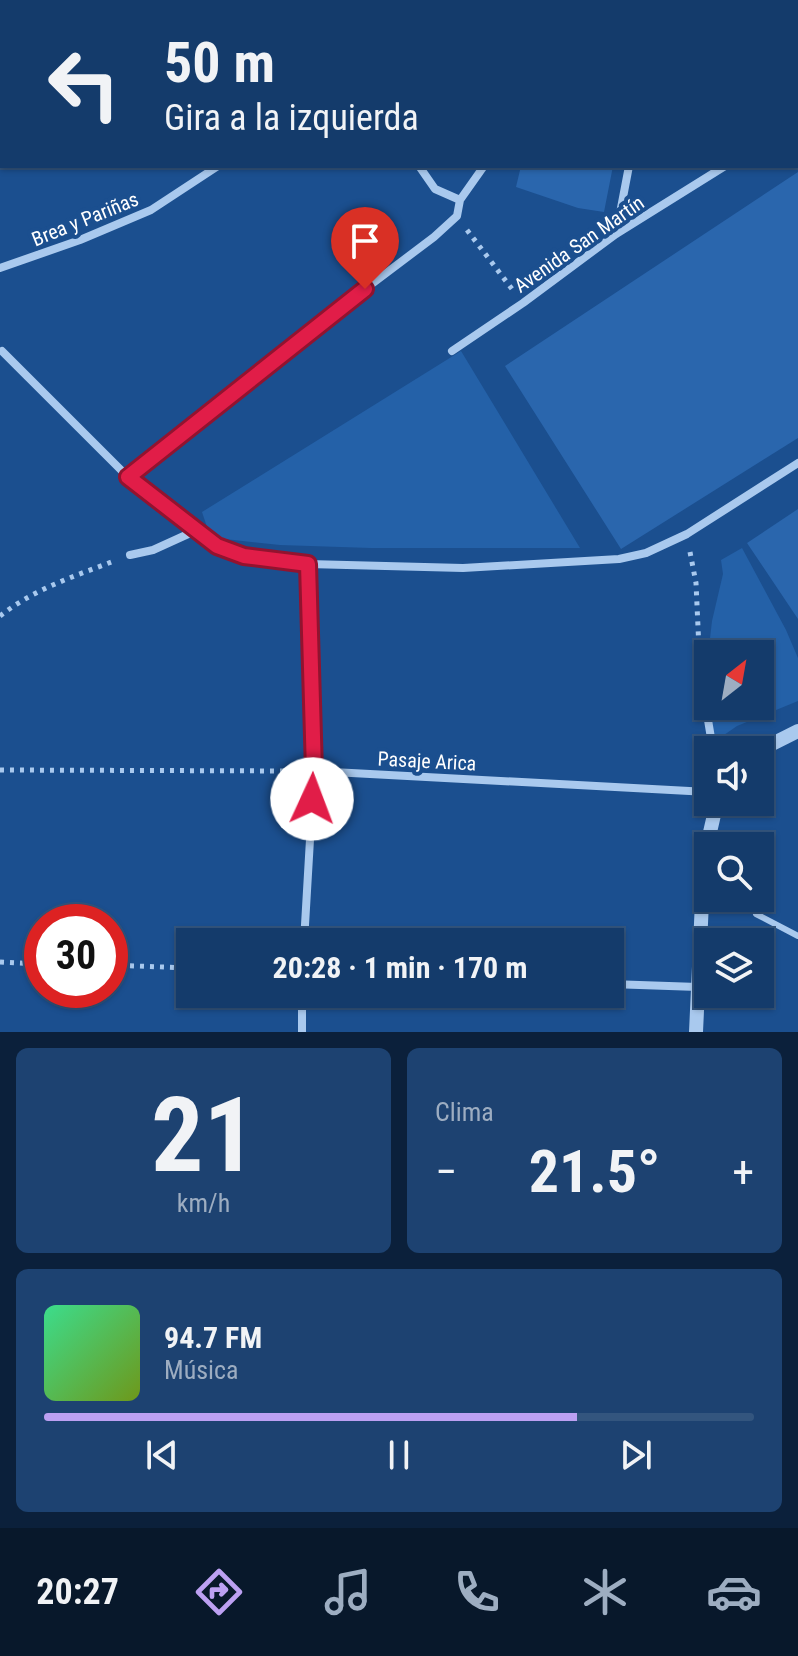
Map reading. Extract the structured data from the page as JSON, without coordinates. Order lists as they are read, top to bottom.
{
  "streets": {
    "street": ["Brea y Pariñas", "Avenida San Martín", "Pasaje Arica"]
  },
  "north": "top right",
  "page": {
    "turn": ["50 m", "Gira a la izquierda"],
    "limit": "30",
    "trip": "20:28 · 1 min · 170 m",
    "tile": [
      ["21", "km/h"],
      "Clima"
    ],
    "heat": ["−", "21.5°", "+"],
    "song": ["94.7 FM", "Música"],
    "tabs": "20:27"
  }
}
